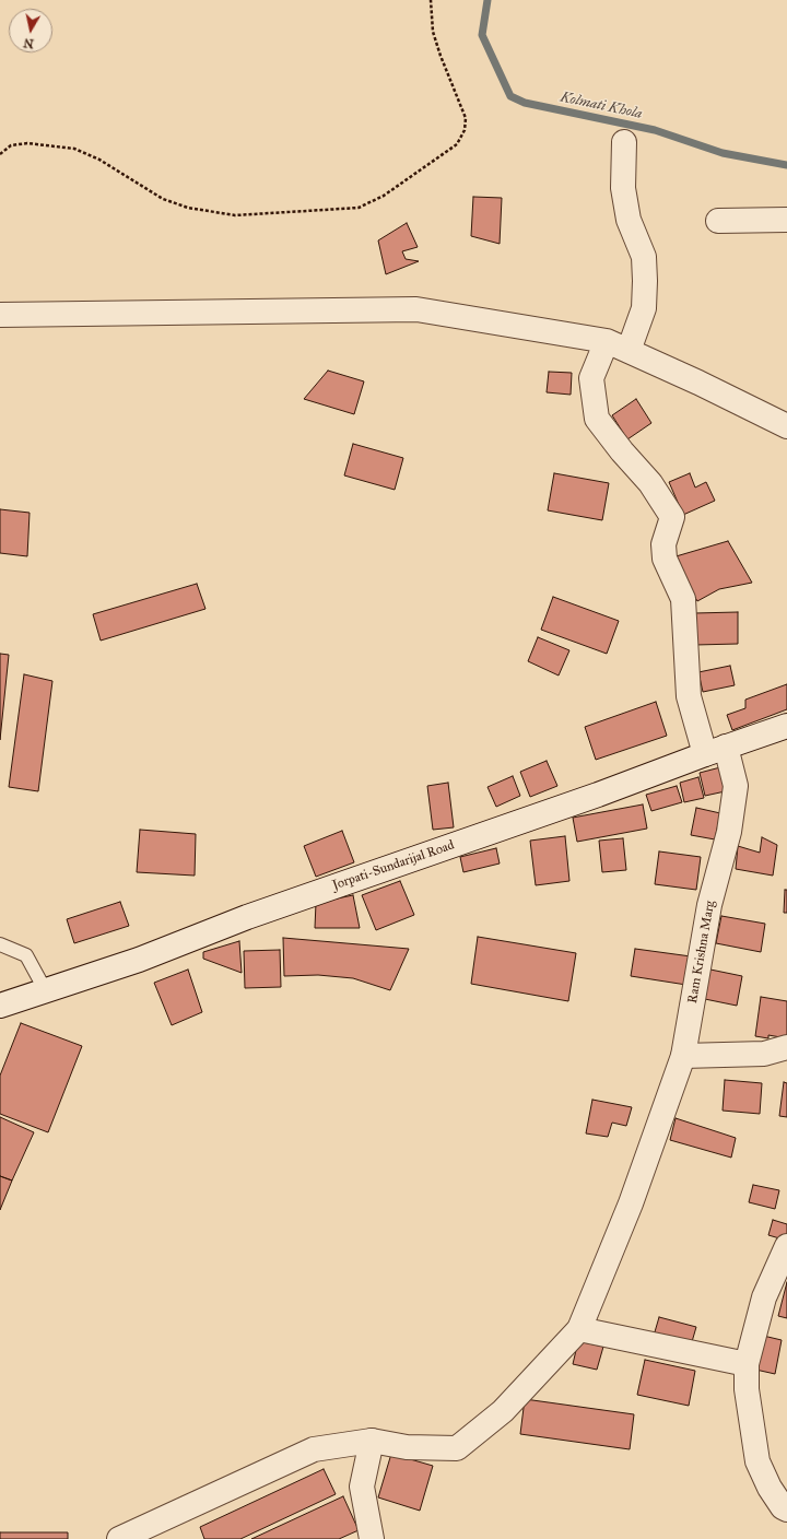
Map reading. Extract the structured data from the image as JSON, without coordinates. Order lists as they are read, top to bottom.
{
  "streets": {
    "street": ["Jorpati-Sundarijal Road", "Ram Krishna Marg"]
  },
  "crossings": [
    ["Jorpati-Sundarijal Road", "Ram Krishna Marg"]
  ],
  "water": ["Kolmati Khola"],
  "north": "bottom"
}
